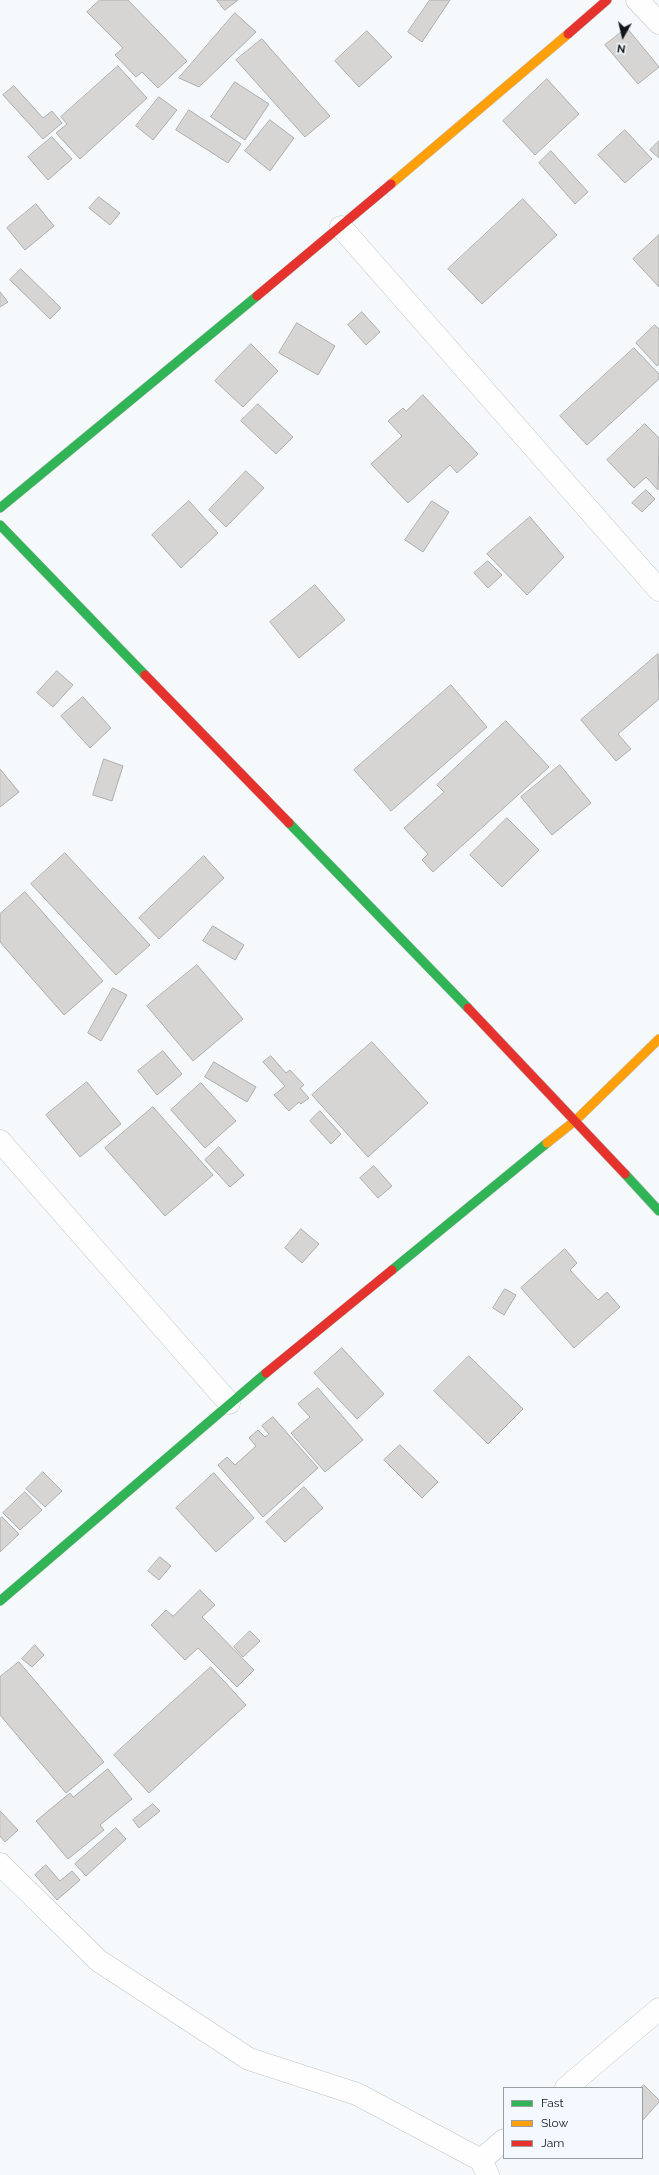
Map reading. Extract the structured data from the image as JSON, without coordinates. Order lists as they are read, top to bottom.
{
  "legend": ["Fast", "Slow", "Jam"],
  "north": "bottom"
}
